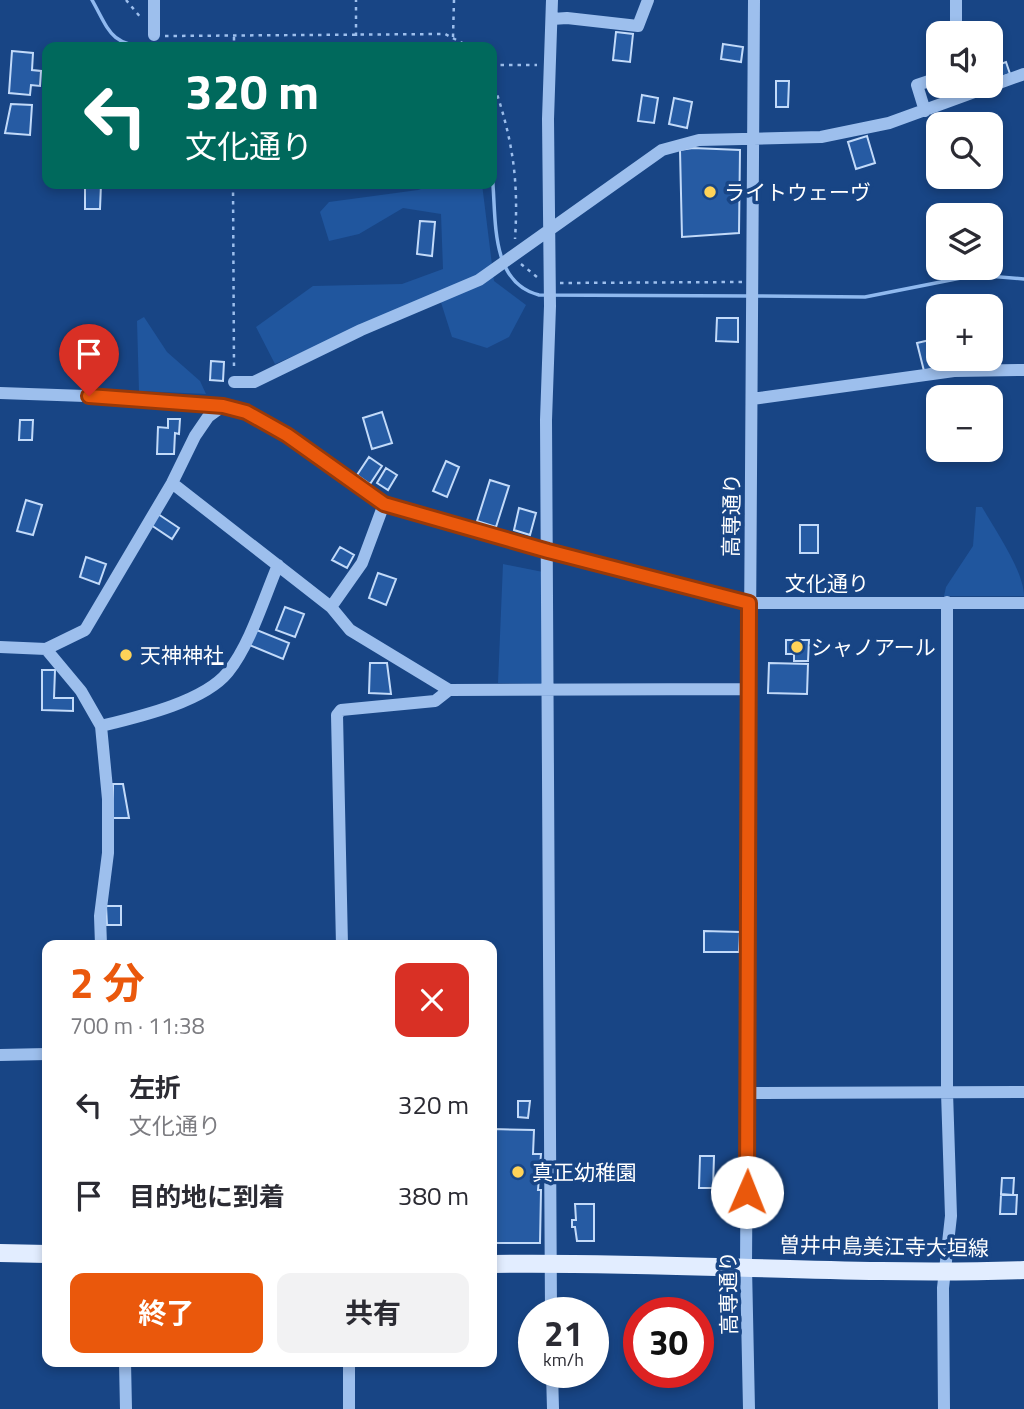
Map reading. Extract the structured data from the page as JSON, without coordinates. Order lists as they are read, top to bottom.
{
  "streets": {
    "main road": ["曽井中島美江寺大垣線"],
    "street": ["高専通り", "文化通り"]
  },
  "crossings": [
    ["高専通り", "文化通り"],
    ["高専通り", "曽井中島美江寺大垣線"]
  ],
  "places": [
    "ライトウェーヴ",
    "シャノアール",
    "天神神社",
    "真正幼稚園"
  ],
  "page": {
    "map_buttons": ["+", "−"],
    "turn": ["320 m", "文化通り"],
    "heading": ["2 分", "700 m · 11:38"],
    "list": [
      {
        "name": "左折",
        "note": "文化通り",
        "value": "320 m"
      },
      {
        "name": "目的地に到着",
        "value": "380 m"
      }
    ],
    "buttons": ["終了", "共有"],
    "speed": "21 km/h",
    "limit": "30"
  }
}
